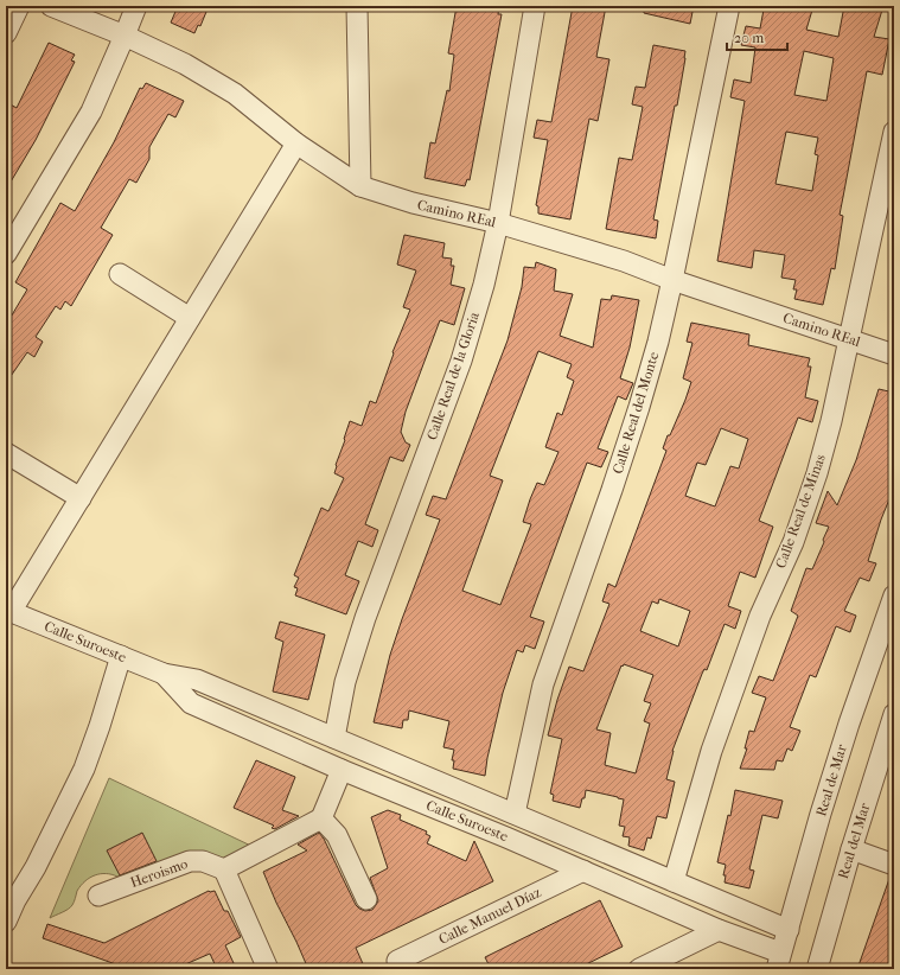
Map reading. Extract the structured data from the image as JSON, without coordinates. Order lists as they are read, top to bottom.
{
  "streets": {
    "street": [
      "Camino REal",
      "Calle Real de la Gloria",
      "Calle Real del Monte",
      "Calle Real de Minas",
      "Calle Suroeste",
      "Real de Mar",
      "Real del Mar",
      "Heroismo",
      "Calle Manuel Díaz"
    ]
  },
  "crossings": [
    ["Camino REal", "Calle Real de la Gloria"],
    ["Camino REal", "Calle Real del Monte"],
    ["Camino REal", "Calle Real de Minas"],
    ["Calle Real de la Gloria", "Calle Suroeste"],
    ["Calle Real del Monte", "Calle Suroeste"],
    ["Calle Real de Minas", "Calle Suroeste"],
    ["Calle Suroeste", "Real de Mar"],
    ["Calle Suroeste", "Calle Manuel Díaz"]
  ],
  "scale_bar": "20 m"
}
